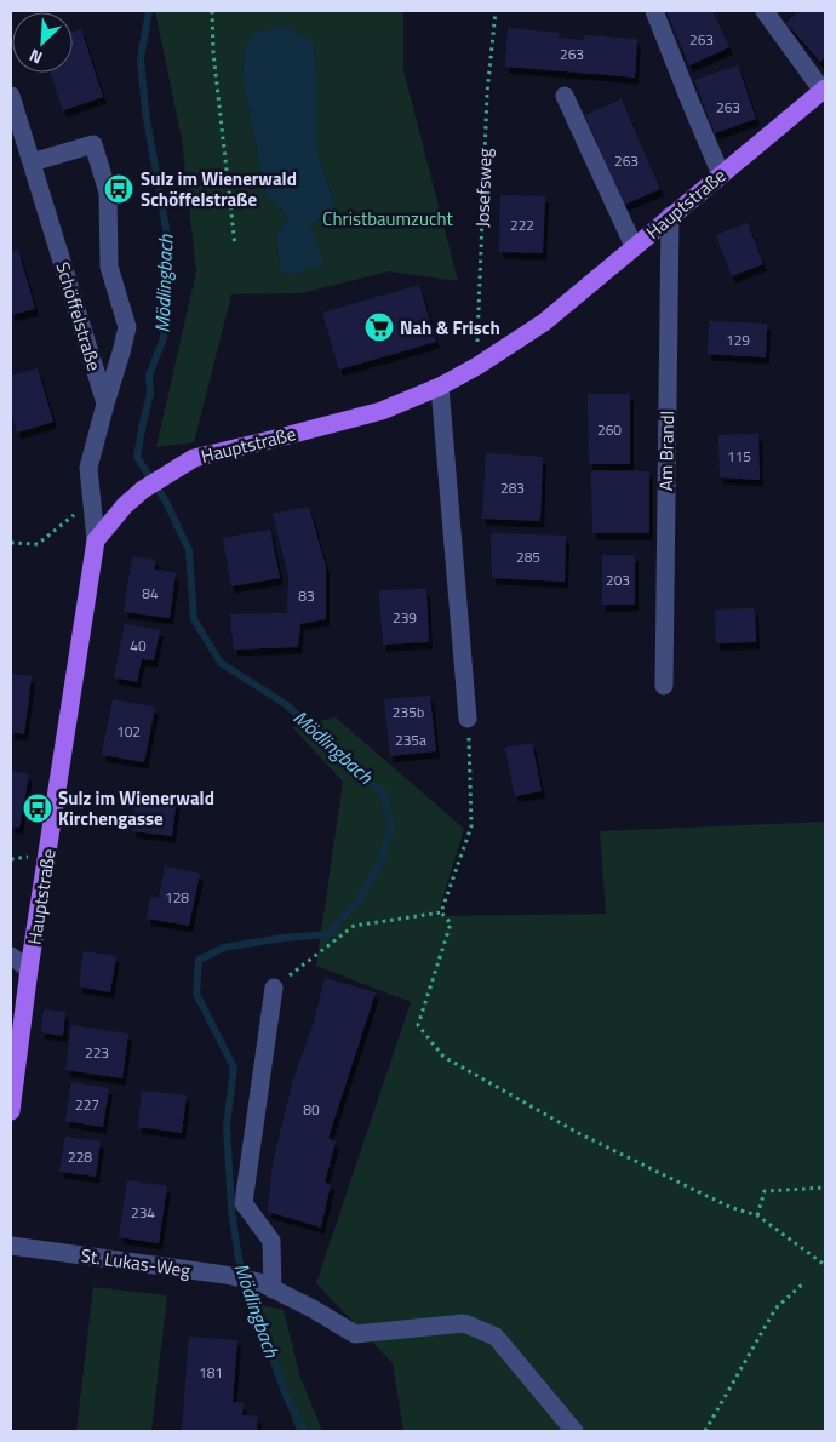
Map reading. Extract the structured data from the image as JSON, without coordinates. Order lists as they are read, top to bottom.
{
  "streets": {
    "main road": ["Hauptstraße"],
    "street": ["Schöffelstraße", "Am Brandl", "St. Lukas-Weg"],
    "path": ["Josefsweg"]
  },
  "crossings": [
    ["Josefsweg", "Hauptstraße"],
    ["Hauptstraße", "Am Brandl"]
  ],
  "water": ["Mödlingbach"],
  "parks": ["Christbaumzucht"],
  "places": {
    "bus stop": ["Sulz im Wienerwald Schöffelstraße", "Sulz im Wienerwald Kirchengasse"],
    "supermarket": ["Nah & Frisch"]
  },
  "house_numbers": [
    "263",
    "263",
    "263",
    "263",
    "222",
    "129",
    "260",
    "115",
    "283",
    "285",
    "203",
    "84",
    "83",
    "239",
    "40",
    "235b",
    "102",
    "235a",
    "128",
    "223",
    "227",
    "80",
    "228",
    "234",
    "181"
  ],
  "north": "bottom left"
}
